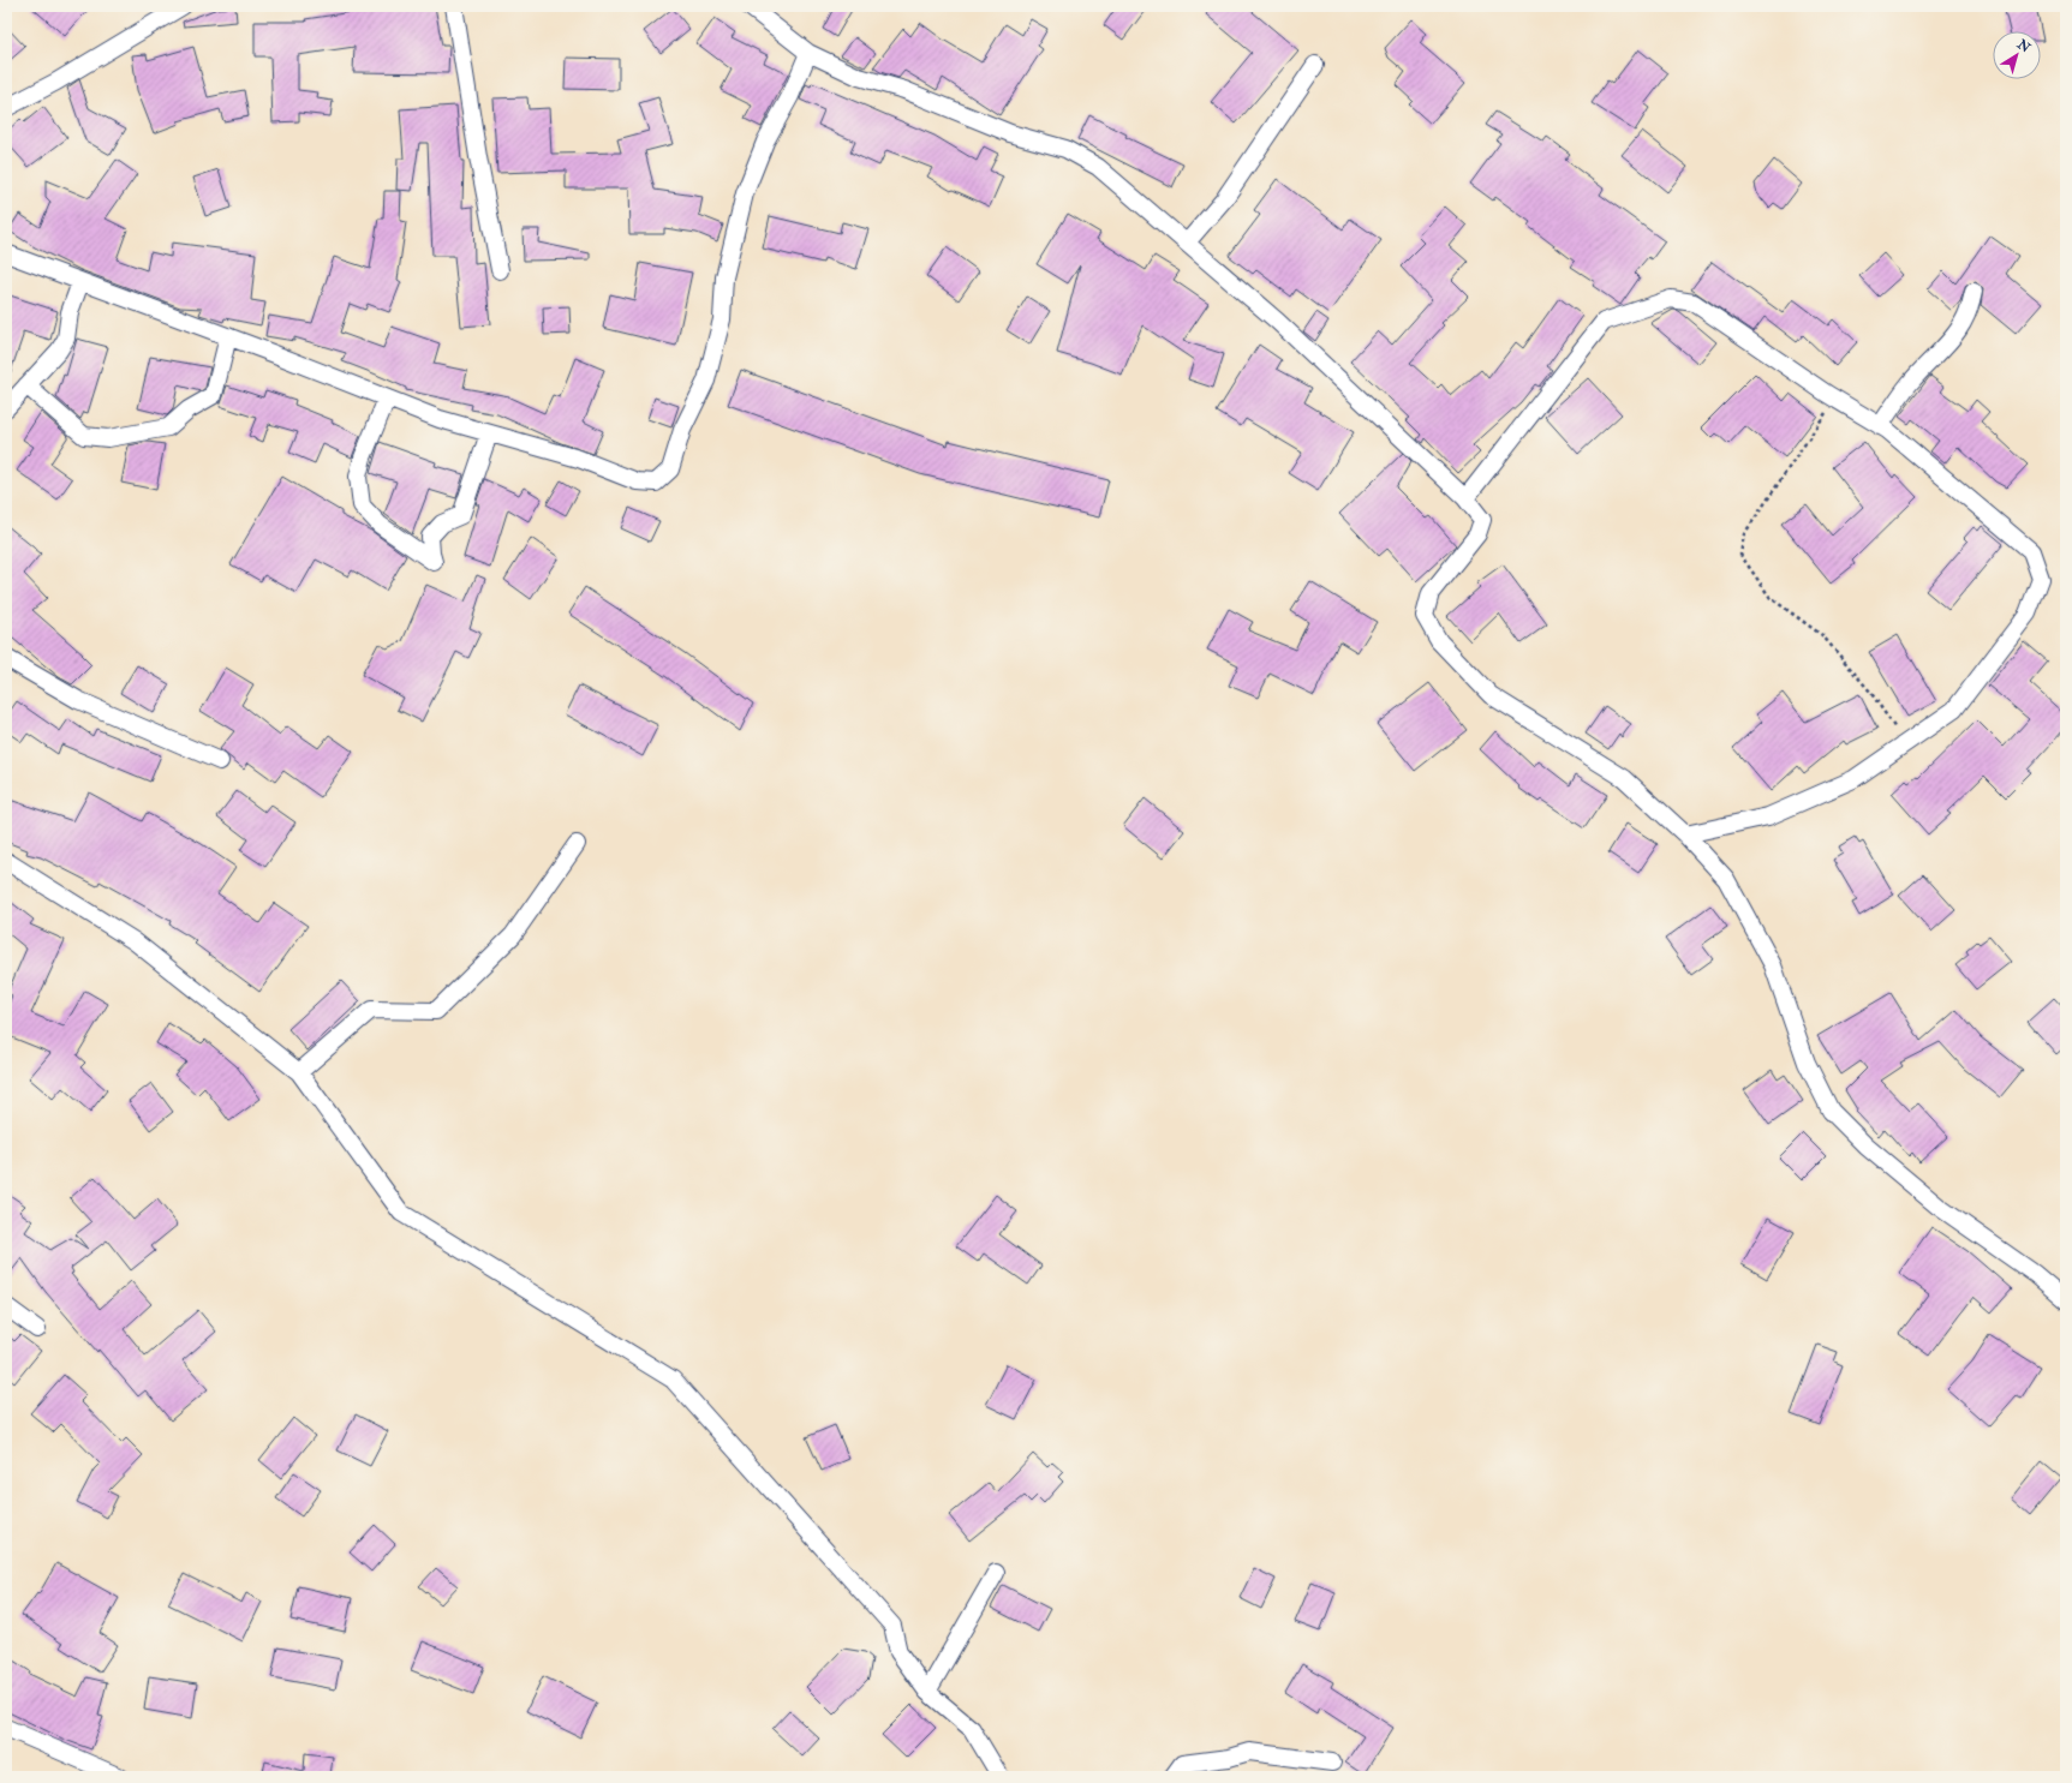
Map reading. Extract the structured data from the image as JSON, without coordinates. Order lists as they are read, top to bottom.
{
  "north": "top right"
}
